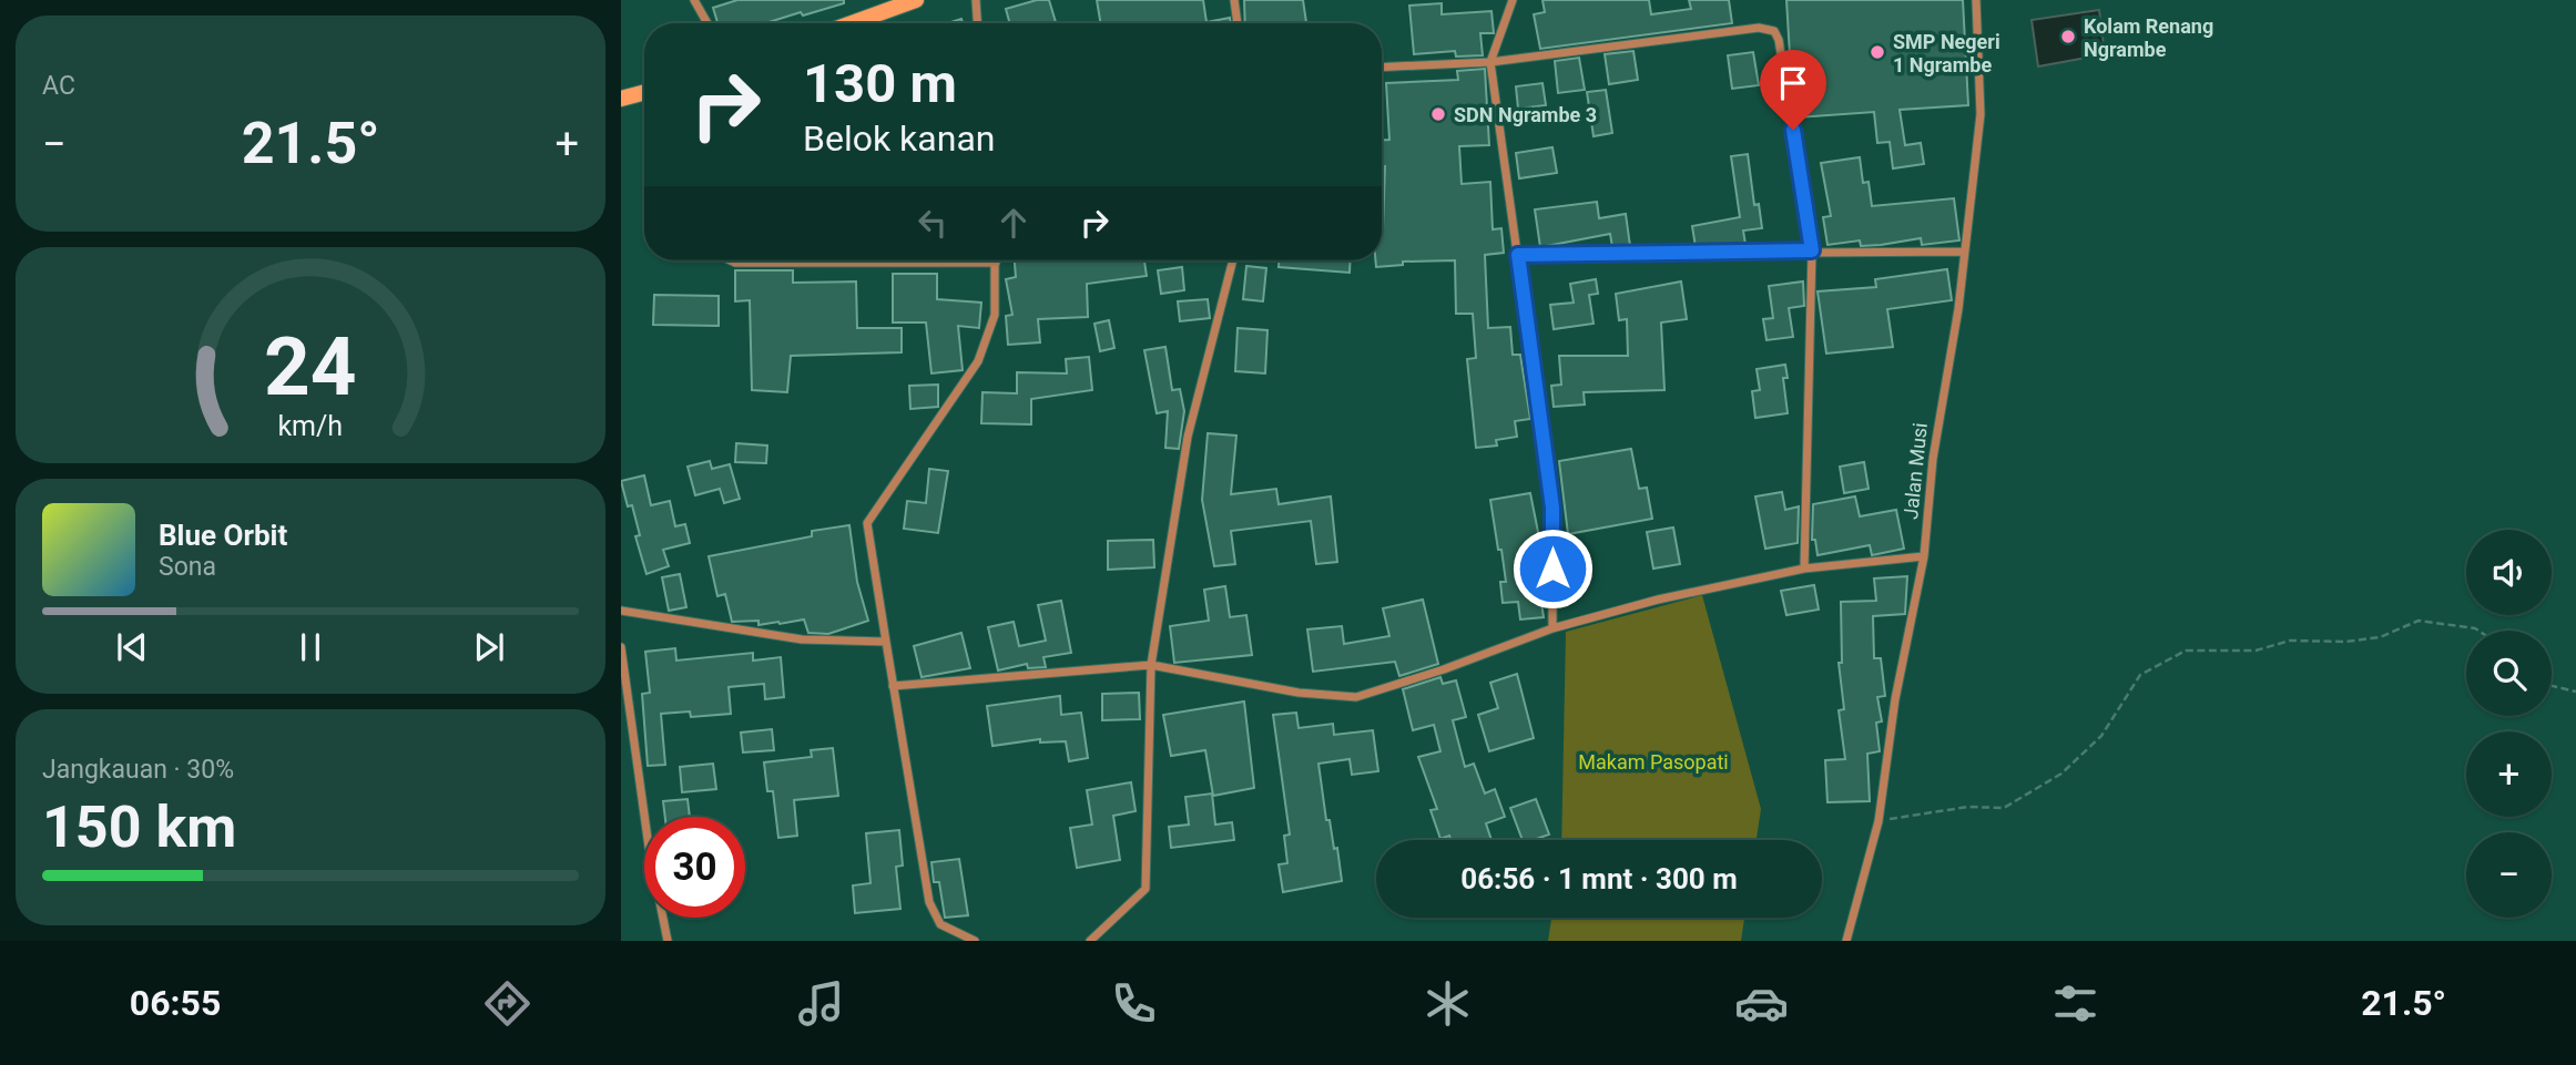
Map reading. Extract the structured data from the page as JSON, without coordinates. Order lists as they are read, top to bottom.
{
  "streets": {
    "street": ["Jalan Musi"]
  },
  "parks": ["Makam Pasopati"],
  "places": ["Kolam Renang Ngrambe", "SMP Negeri 1 Ngrambe", "SDN Ngrambe 3"],
  "page": {
    "tile": [
      "AC",
      ["Jangkauan · 30%", "150 km"]
    ],
    "turn": ["130 m", "Belok kanan"],
    "heat": ["−", "21.5°", "+"],
    "song": ["Blue Orbit", "Sona"],
    "map_buttons": ["+", "−"],
    "limit": "30",
    "trip": "06:56 · 1 mnt · 300 m",
    "tabs": ["06:55", "21.5°"],
    "gauge": ["24", "km/h"]
  }
}
